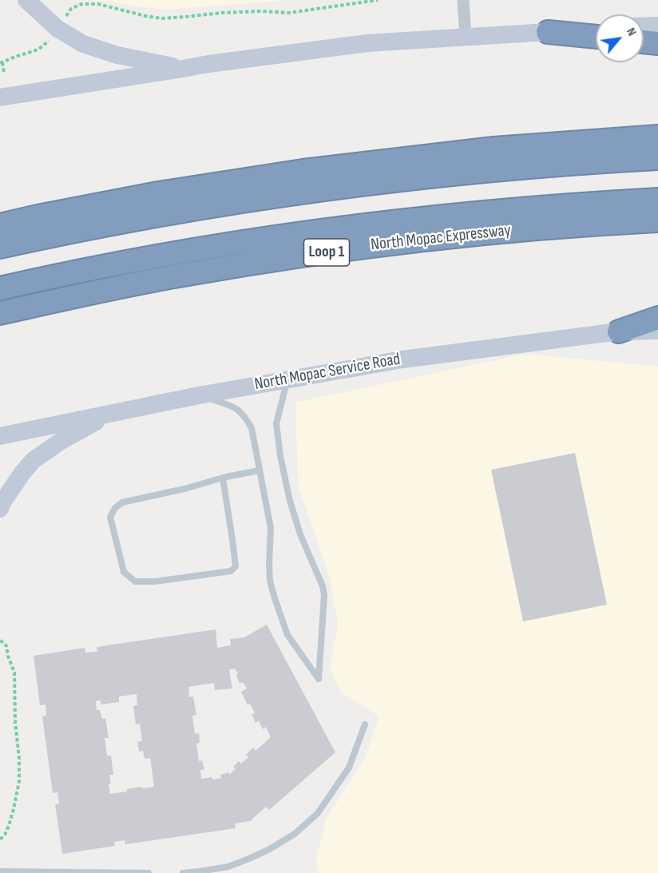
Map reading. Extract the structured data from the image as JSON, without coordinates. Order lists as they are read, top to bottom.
{
  "streets": {
    "highway": ["North Mopac Expressway", "Loop 1"],
    "main road": ["North Mopac Service Road"]
  },
  "north": "top right"
}
